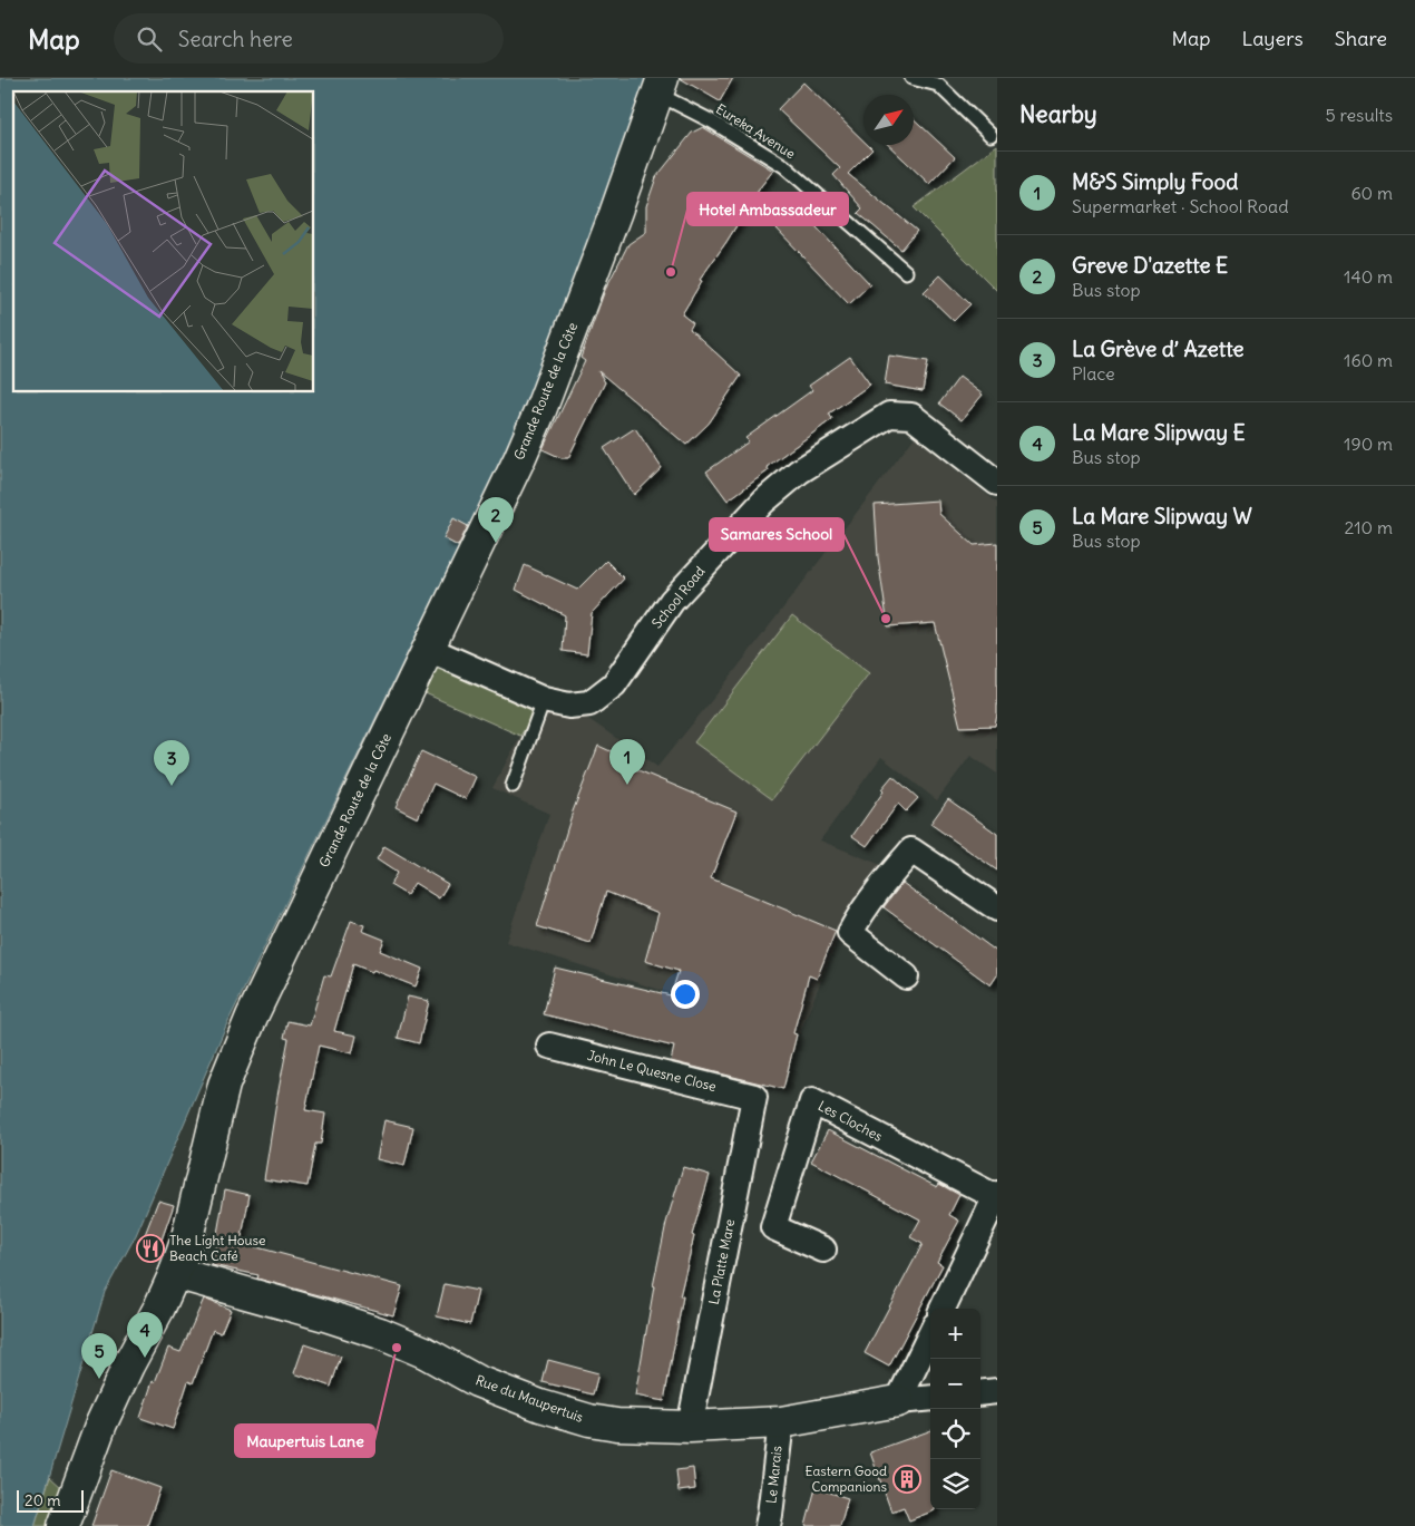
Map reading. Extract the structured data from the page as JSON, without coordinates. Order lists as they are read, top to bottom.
{
  "streets": {
    "main road": ["Grande Route de la Côte", "Rue du Maupertuis"],
    "street": [
      "School Road",
      "John Le Quesne Close",
      "Les Cloches",
      "La Platte Mare",
      "Le Marais"
    ],
    "lane": ["Eureka Avenue"]
  },
  "crossings": [
    ["Eureka Avenue", "Grande Route de la Côte"],
    ["Grande Route de la Côte", "School Road"],
    ["Grande Route de la Côte", "Rue du Maupertuis"],
    ["John Le Quesne Close", "La Platte Mare"],
    ["La Platte Mare", "Rue du Maupertuis"],
    ["Rue du Maupertuis", "Le Marais"]
  ],
  "places": {
    "other": ["Hotel Ambassadeur", "Samares School", "Maupertuis Lane"],
    "restaurant": ["The Light House Beach Café"],
    "building": ["Eastern Good Companions"]
  },
  "scale_bar": "20 m",
  "north": "top right",
  "page": {
    "header": "Map",
    "search": "Search here",
    "nav": ["Map", "Layers", "Share"],
    "heading": ["Nearby", "5 results"],
    "list": [
      {
        "mark": "1",
        "name": "M&S Simply Food",
        "note": "Supermarket · School Road",
        "value": "60 m"
      },
      {
        "mark": "2",
        "name": "Greve D'azette E",
        "note": "Bus stop",
        "value": "140 m"
      },
      {
        "mark": "3",
        "name": "La Grève d’ Azette",
        "note": "Place",
        "value": "160 m"
      },
      {
        "mark": "4",
        "name": "La Mare Slipway E",
        "note": "Bus stop",
        "value": "190 m"
      },
      {
        "mark": "5",
        "name": "La Mare Slipway W",
        "note": "Bus stop",
        "value": "210 m"
      }
    ],
    "pins": [
      "2",
      "1",
      "3",
      "4",
      "5"
    ],
    "map_buttons": ["+", "−"],
    "scale": "20 m"
  }
}
